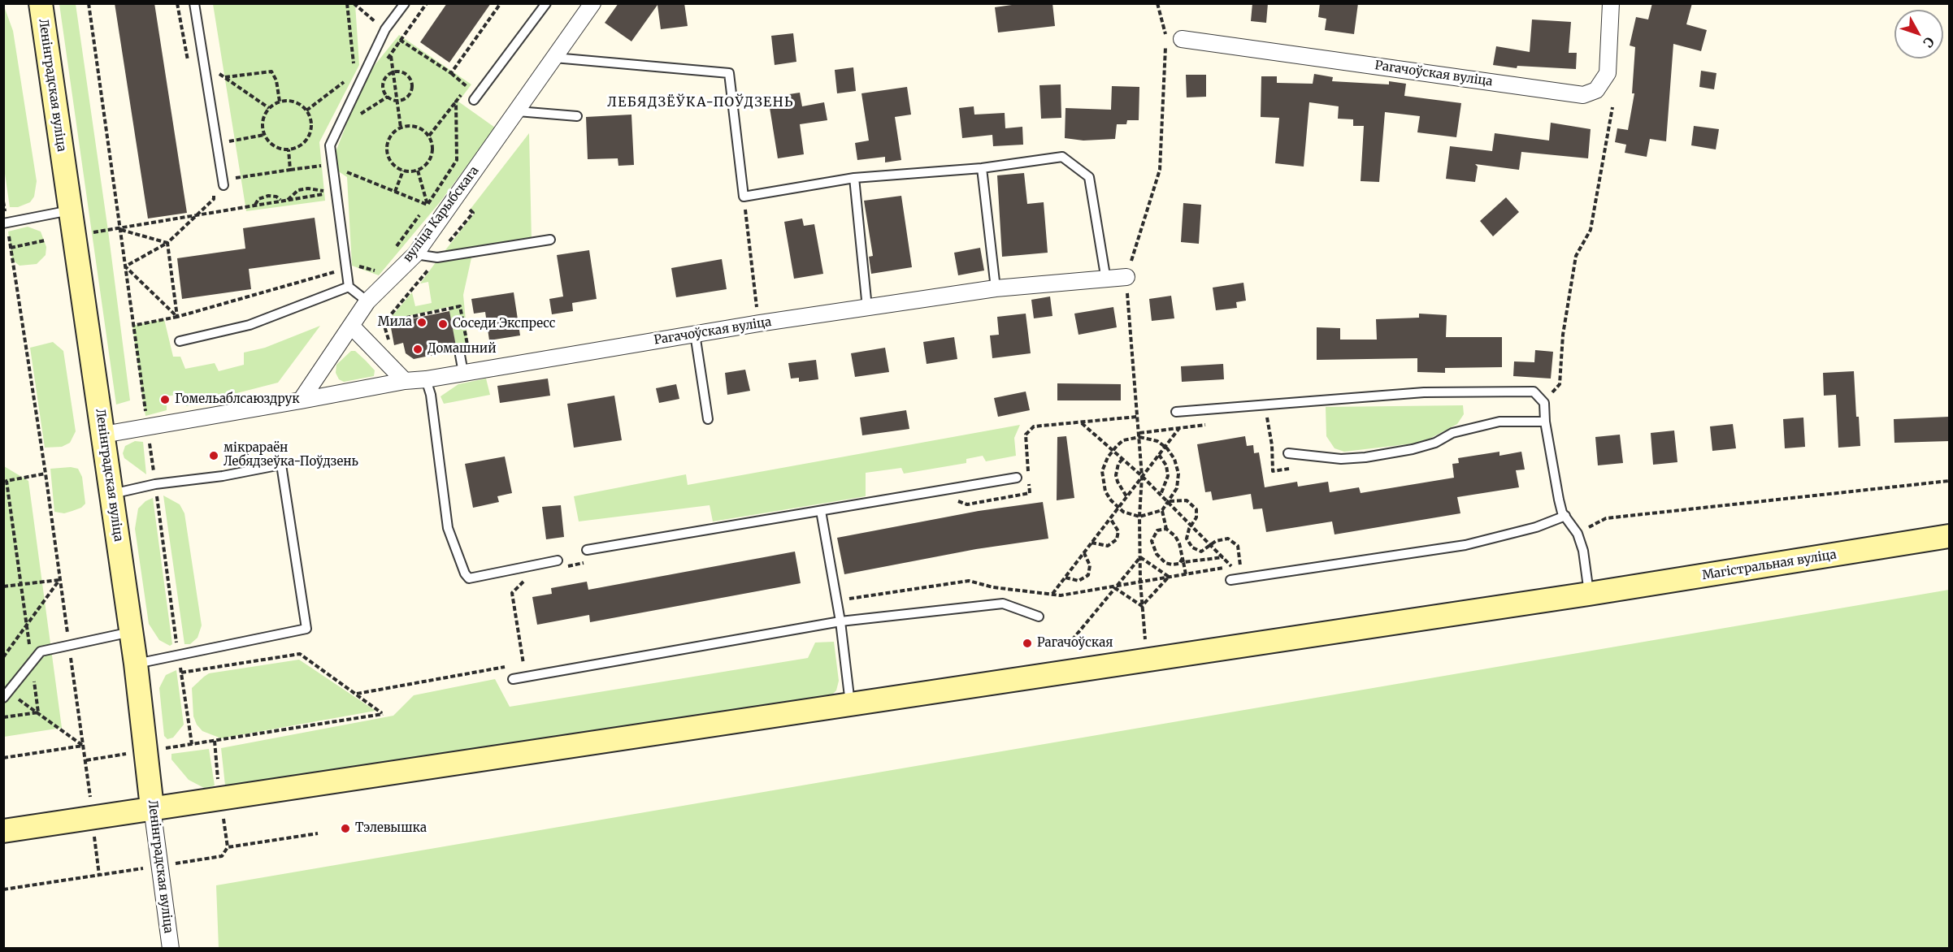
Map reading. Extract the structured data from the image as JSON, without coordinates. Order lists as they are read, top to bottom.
{
  "streets": {
    "main road": ["Ленінградская вуліца", "Магістральная вуліца"],
    "street": ["Рагачоўская вуліца", "вуліца Карыбскага"]
  },
  "crossings": [
    ["Рагачоўская вуліца", "вуліца Карыбскага"],
    ["Ленінградская вуліца", "Магістральная вуліца"]
  ],
  "districts": ["ЛЕБЯДЗЁЎКА-ПОЎДЗЕНЬ"],
  "places": [
    "Мила",
    "Соседи Экспресс",
    "Домашний",
    "Гомельаблсаюздрук",
    "мікрараён Лебядзеўка-Поўдзень",
    "Рагачоўская",
    "Тэлевышка"
  ],
  "north": "bottom right"
}
